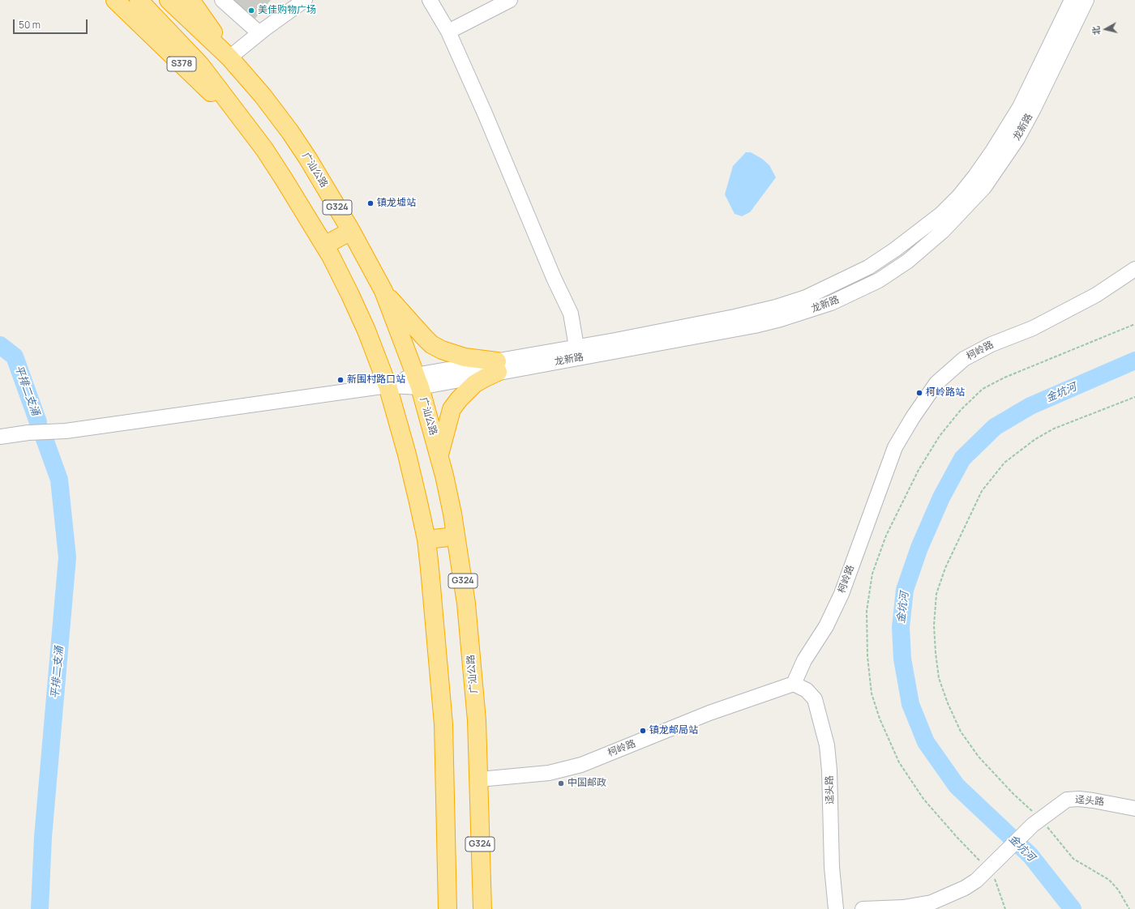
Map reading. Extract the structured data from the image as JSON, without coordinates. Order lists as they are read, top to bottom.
{
  "streets": {
    "highway": ["S378", "广汕公路", "G324"],
    "street": ["龙新路", "柯岭路", "迳头路"]
  },
  "crossings": [
    ["S378", "G324"],
    ["龙新路", "广汕公路"],
    ["龙新路", "G324"],
    ["广汕公路", "柯岭路"],
    ["柯岭路", "迳头路"]
  ],
  "water": ["平排二支涌", "金坑河"],
  "places": [
    "美佳购物广场",
    "镇龙墟站",
    "新围村路口站",
    "柯岭路站",
    "镇龙邮局站",
    "中国邮政"
  ],
  "scale_bar": "50 m",
  "north": "left"
}
